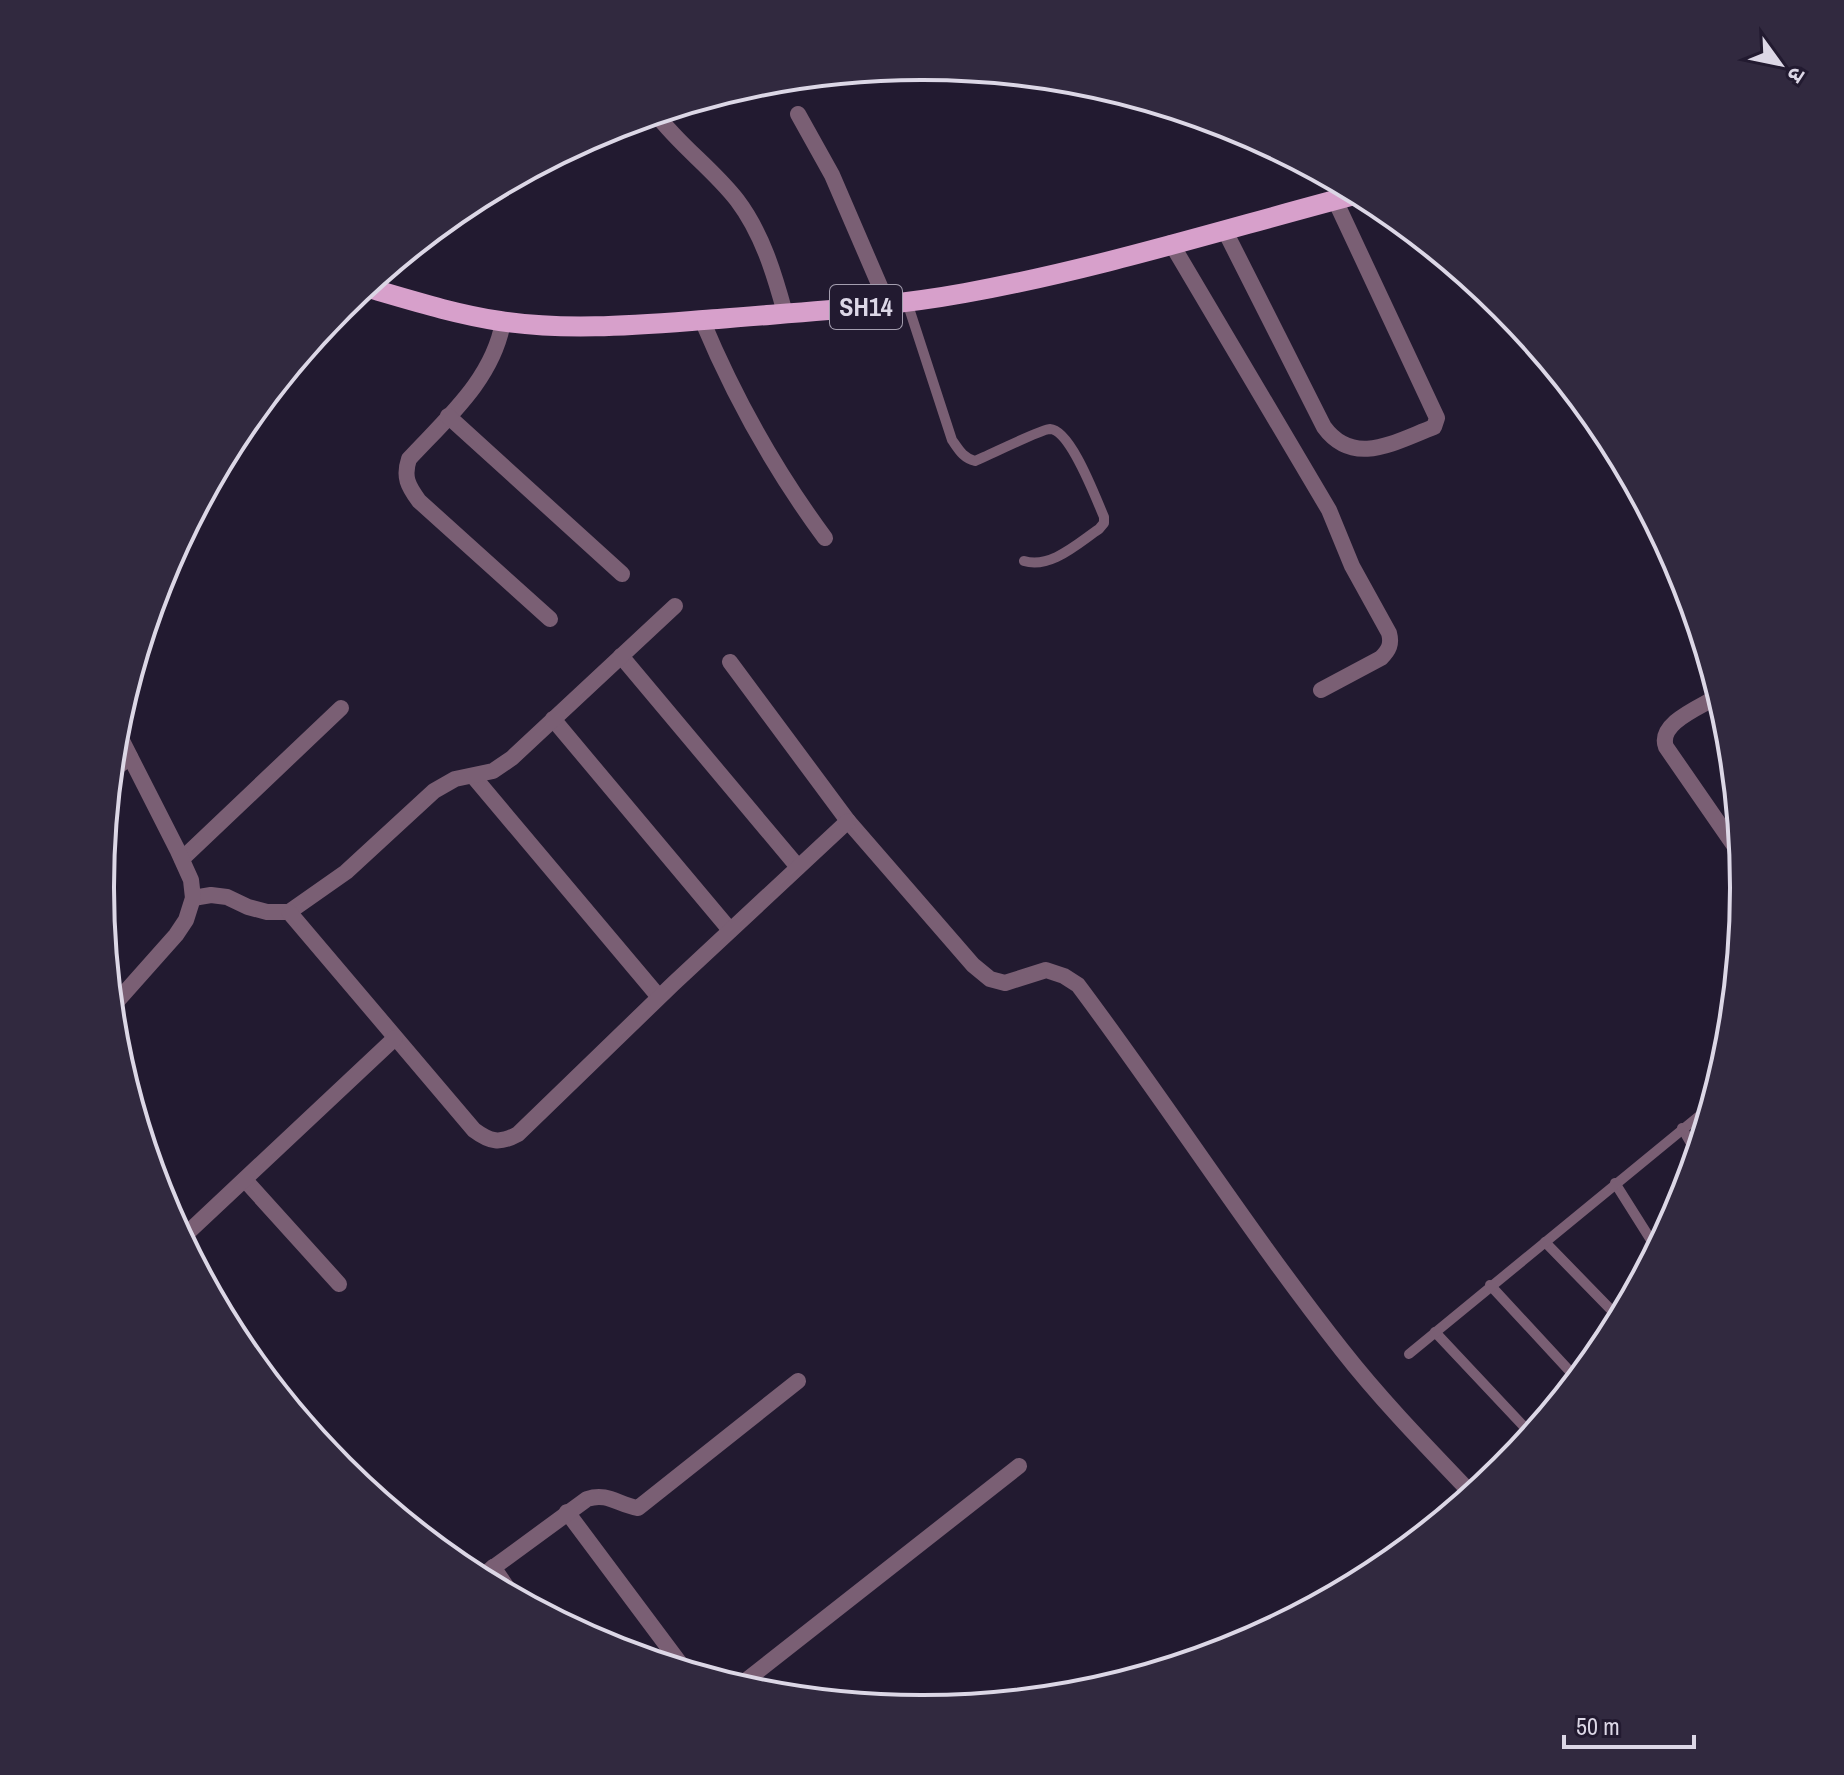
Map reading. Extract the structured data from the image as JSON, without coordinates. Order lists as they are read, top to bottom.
{
  "streets": {
    "main road": ["SH14"]
  },
  "scale_bar": "50 m",
  "north": "bottom right"
}
